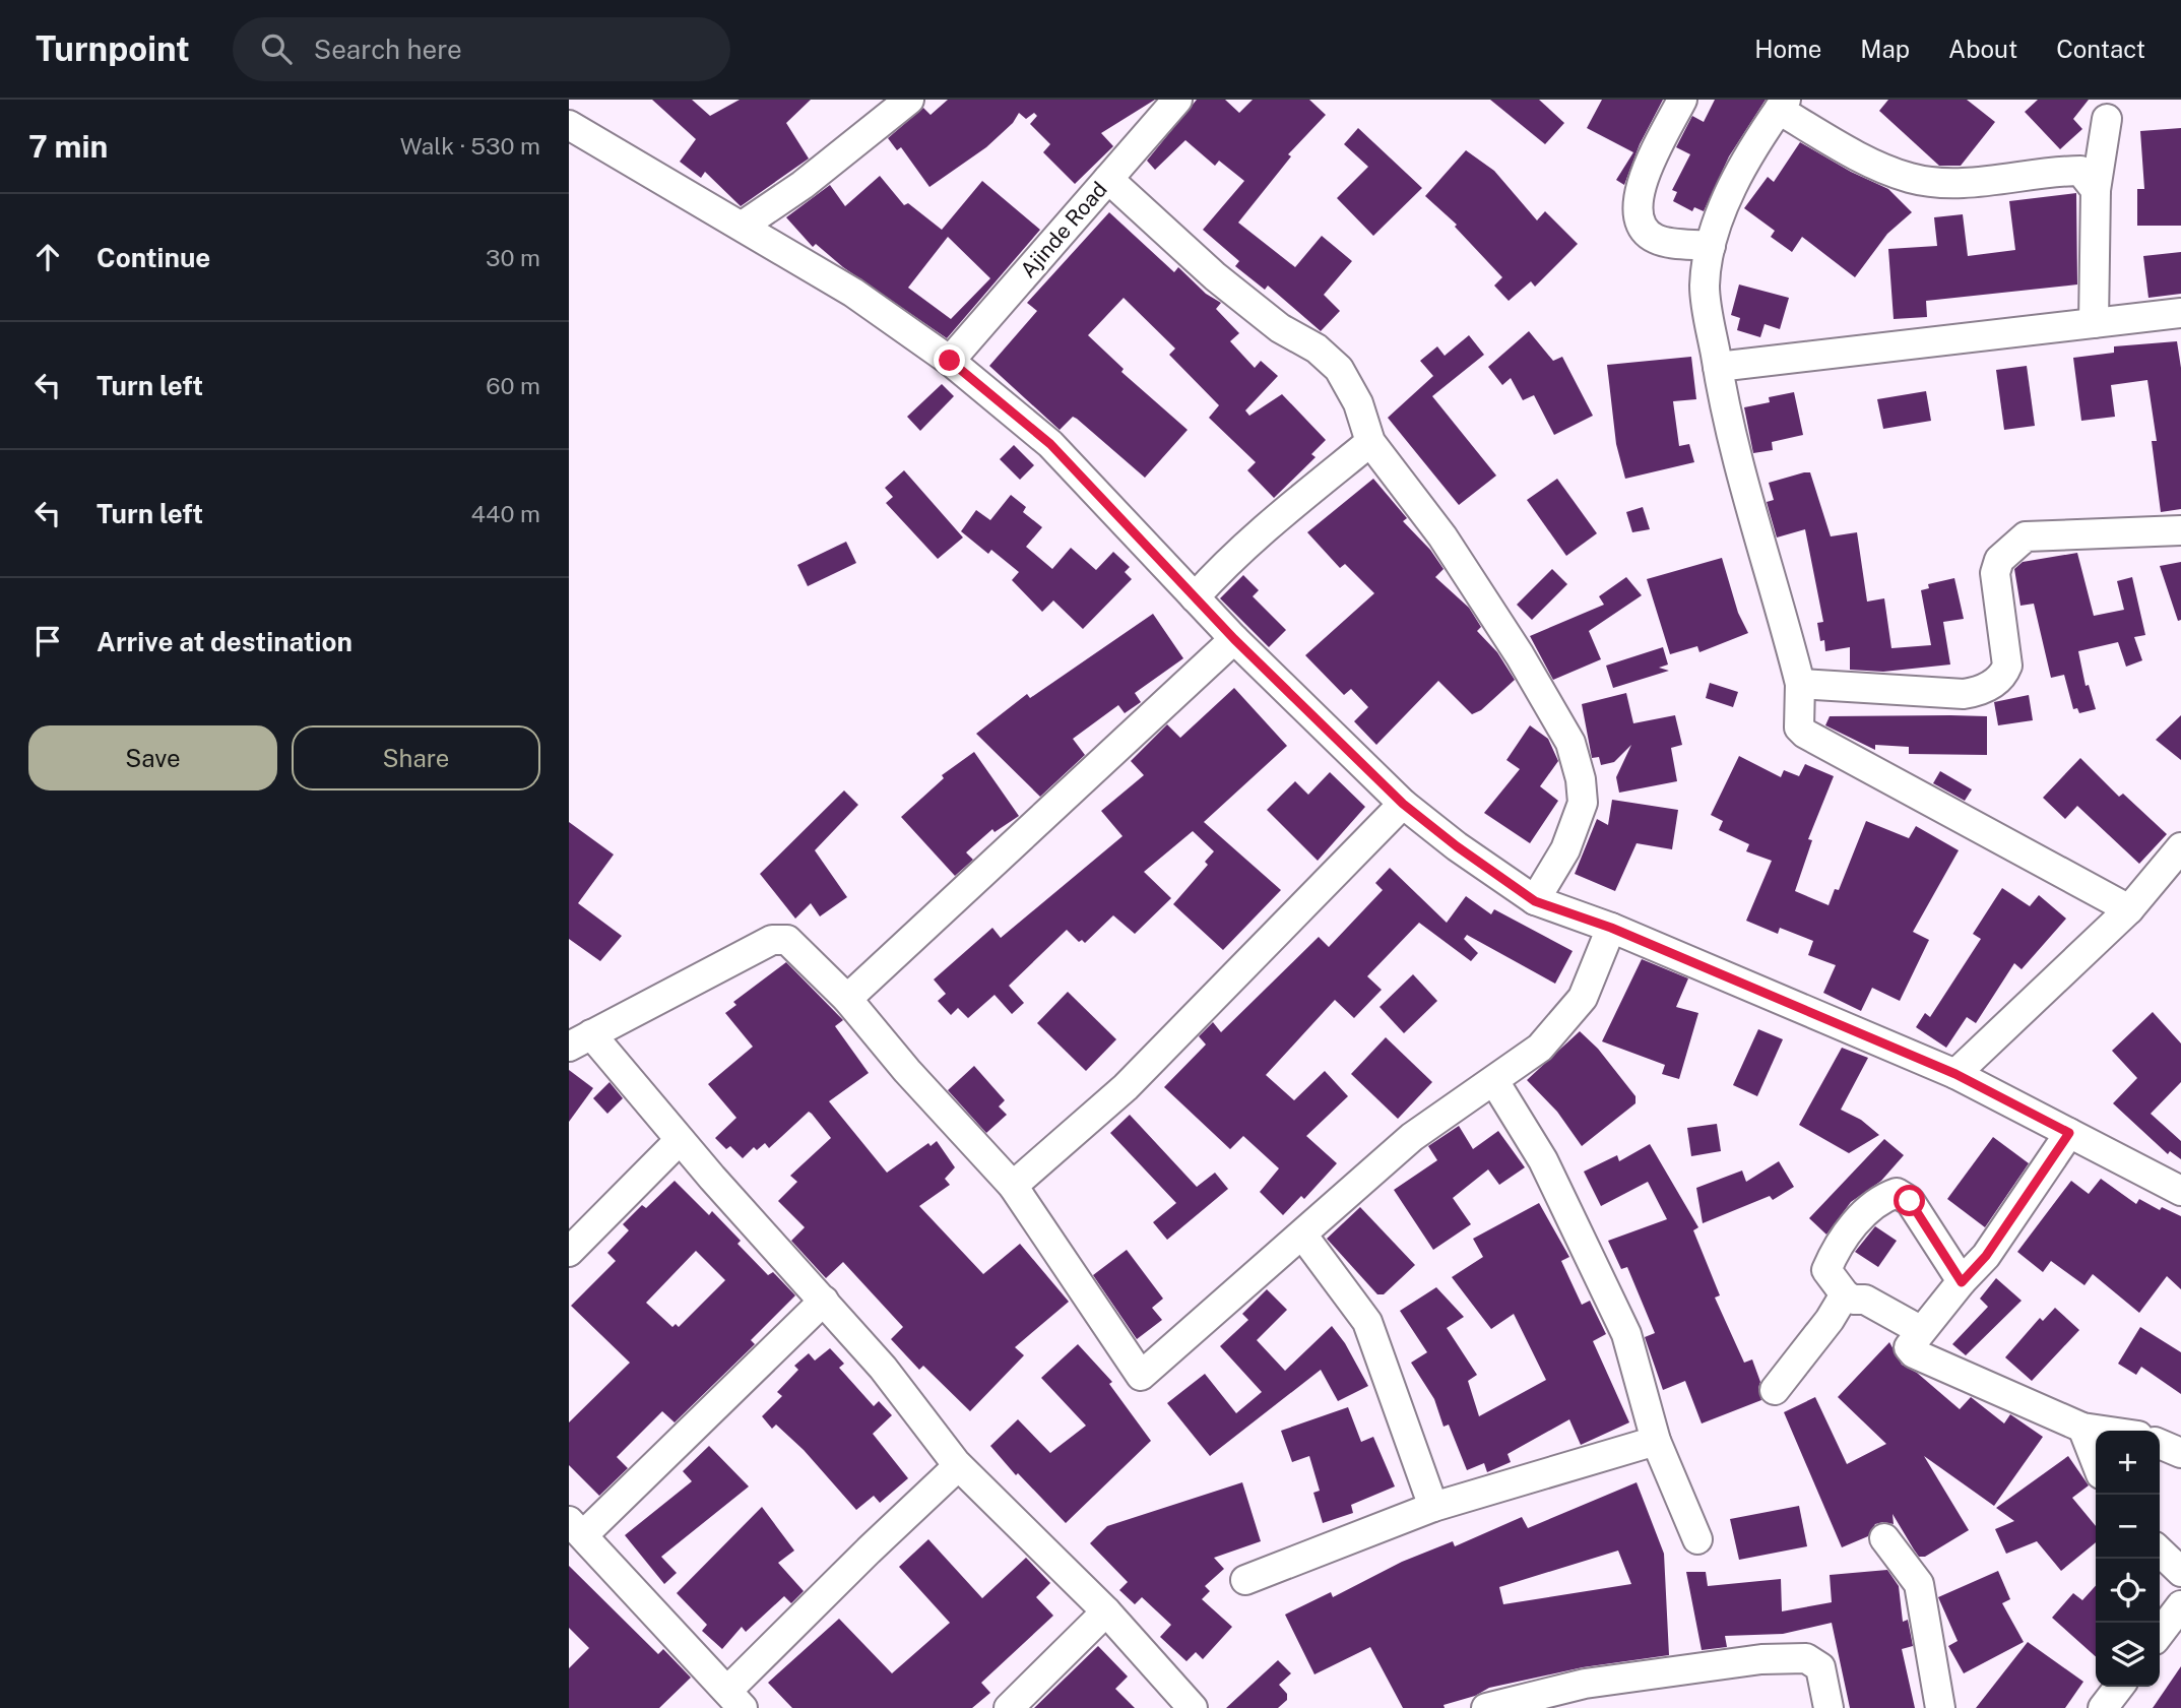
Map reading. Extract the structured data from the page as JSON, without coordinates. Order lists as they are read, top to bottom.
{
  "streets": {
    "street": ["Ajinde Road"]
  },
  "page": {
    "header": "Turnpoint",
    "search": "Search here",
    "nav": [
      "Home",
      "Map",
      "About",
      "Contact"
    ],
    "heading": ["7 min", "Walk · 530 m"],
    "list": [
      ["Continue", "30 m"],
      ["Turn left", "60 m"],
      ["Turn left", "440 m"],
      "Arrive at destination"
    ],
    "buttons": ["Save", "Share"],
    "map_buttons": ["+", "−"]
  }
}
